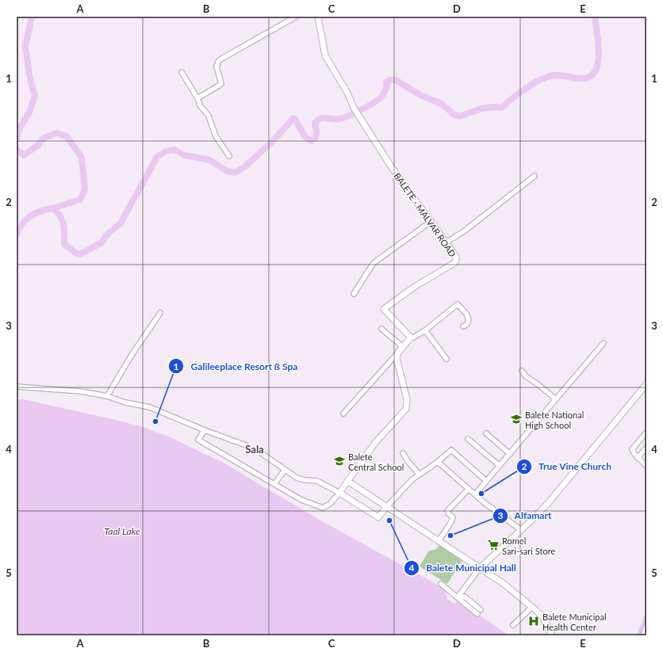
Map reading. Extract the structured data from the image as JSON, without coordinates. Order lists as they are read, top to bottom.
{
  "streets": {
    "main road": ["BALETE - MALVAR ROAD"]
  },
  "districts": ["Sala"],
  "water": ["Taal Lake"],
  "places": {
    "school or university": ["Balete National High School", "Balete Central School"],
    "other": [
      "Galileeplace Resort ß Spa",
      "True Vine Church",
      "Balete Municipal Hall",
      "Alfamart"
    ],
    "supermarket": ["Romel Sari-sari Store"],
    "hospital": ["Balete Municipal Health Center"]
  },
  "grid": {
    "columns": [
      "A",
      "B",
      "C",
      "D",
      "E"
    ],
    "rows": [
      "1",
      "2",
      "3",
      "4",
      "5"
    ]
  }
}
